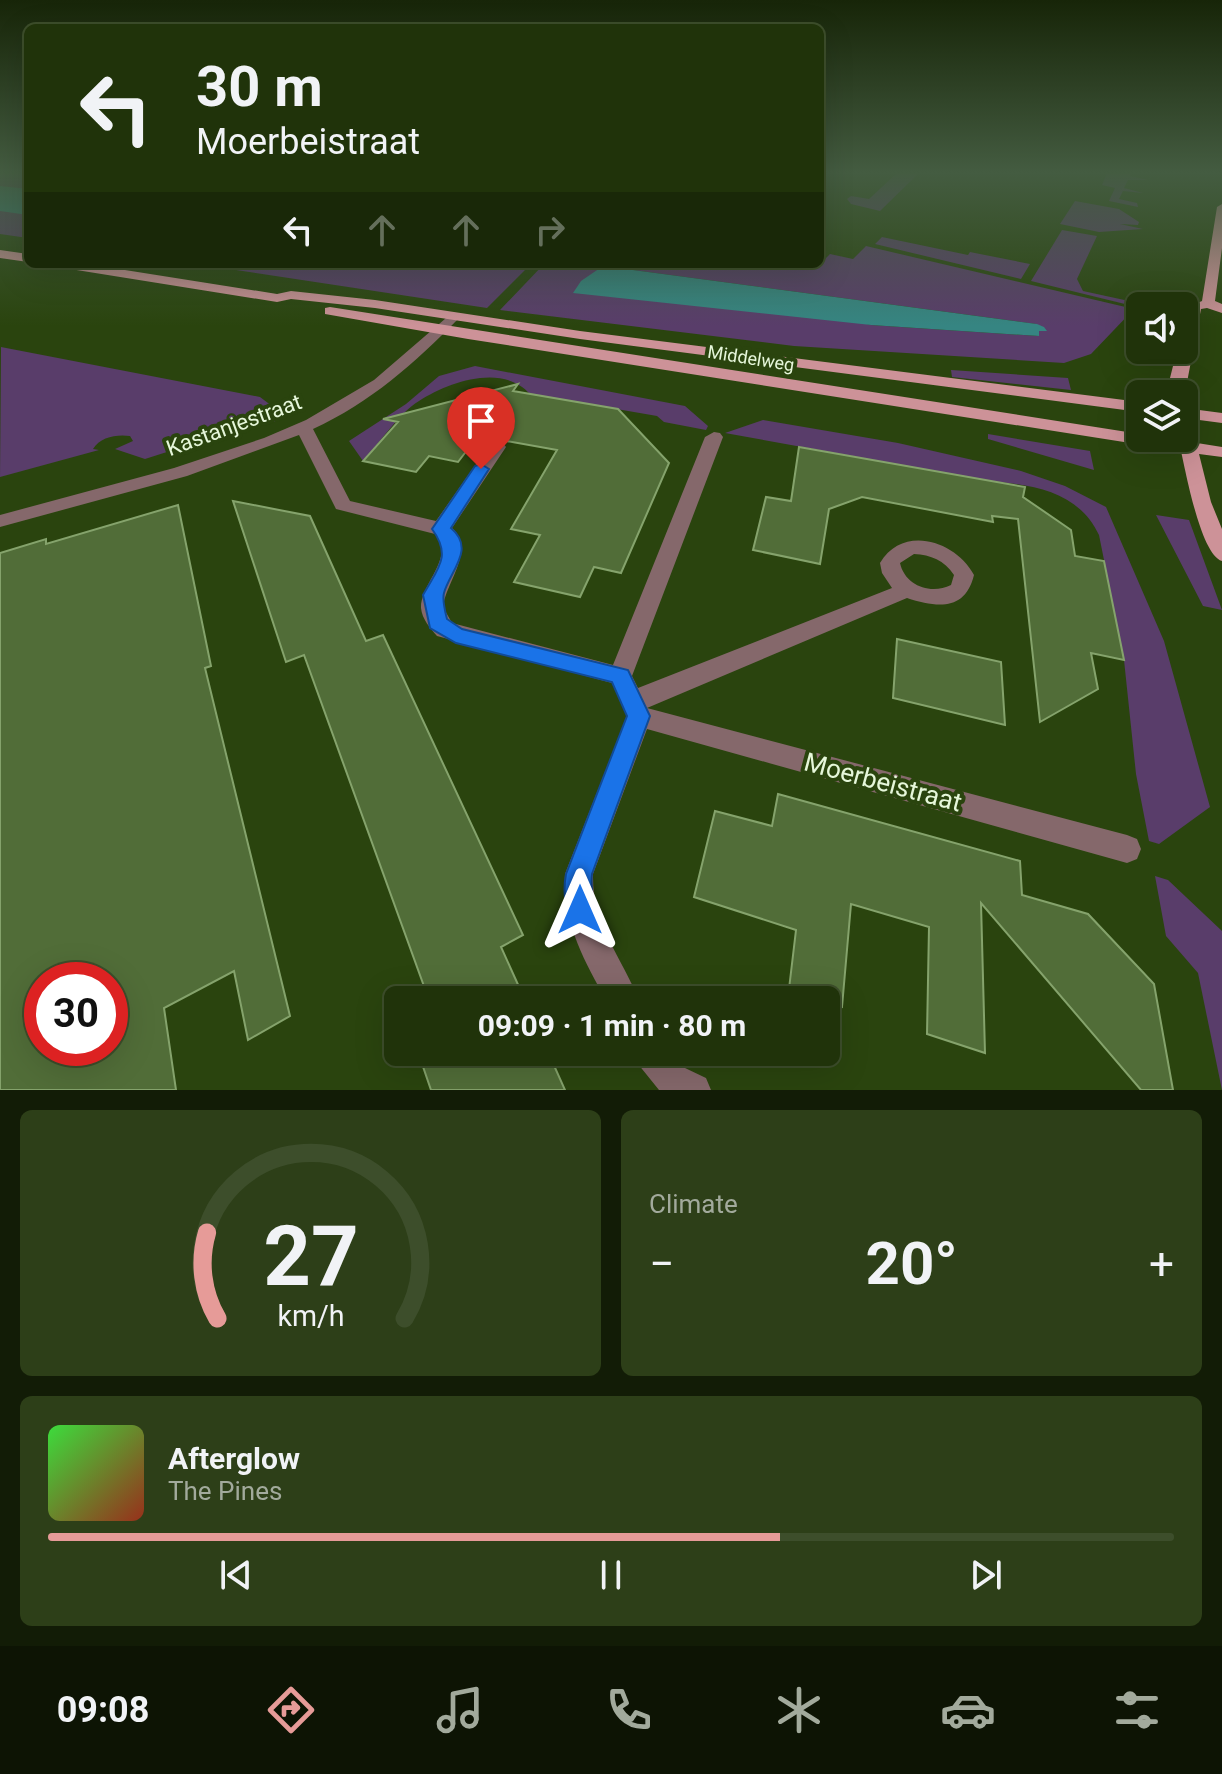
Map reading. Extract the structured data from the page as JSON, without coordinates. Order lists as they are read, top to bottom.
{
  "streets": {
    "main road": ["Middelweg"],
    "street": ["Kastanjestraat", "Moerbeistraat"]
  },
  "crossings": [
    ["Middelweg", "Kastanjestraat"]
  ],
  "page": {
    "turn": ["30 m", "Moerbeistraat"],
    "limit": "30",
    "trip": "09:09 · 1 min · 80 m",
    "tile": "Climate",
    "heat": ["−", "20°", "+"],
    "song": ["Afterglow", "The Pines"],
    "tabs": "09:08",
    "gauge": ["27", "km/h"]
  }
}
